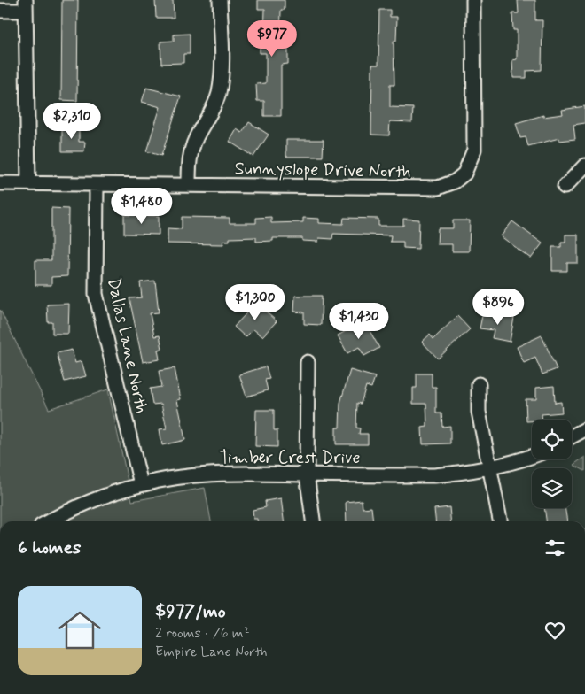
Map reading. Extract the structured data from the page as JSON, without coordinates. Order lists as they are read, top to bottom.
{
  "streets": {
    "street": ["Sunnyslope Drive North", "Dallas Lane North", "Timber Crest Drive"]
  },
  "crossings": [
    ["Sunnyslope Drive North", "Dallas Lane North"],
    ["Dallas Lane North", "Timber Crest Drive"]
  ],
  "page": {
    "price": [
      "$977",
      "$2,310",
      "$1,480",
      "$1,300",
      "$896",
      "$1,430"
    ],
    "heading": "6 homes",
    "list": [
      {
        "name": "$977/mo",
        "note": "2 rooms · 76 m² · Empire Lane North"
      }
    ]
  }
}
